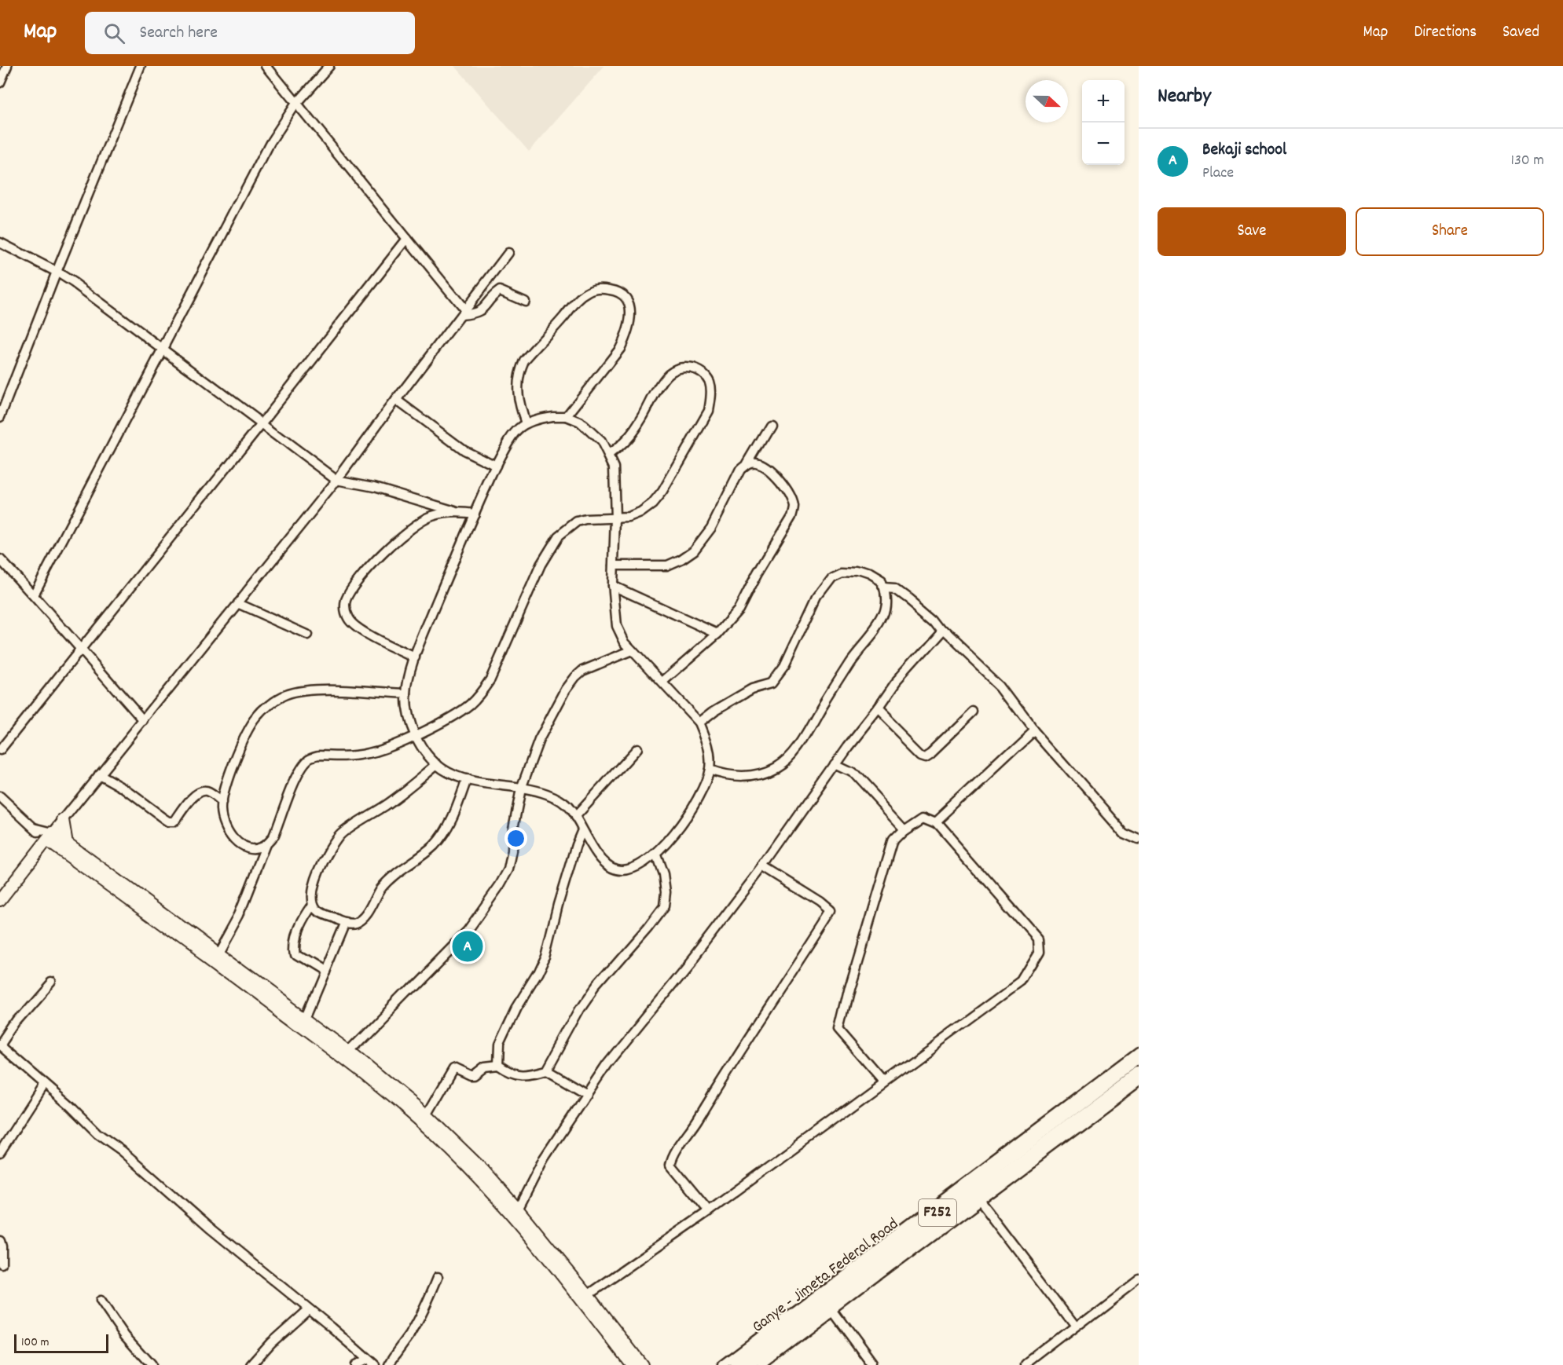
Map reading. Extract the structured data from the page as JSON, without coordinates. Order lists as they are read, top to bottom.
{
  "streets": {
    "main road": ["F252", "Ganye - Jimeta Federal Road"]
  },
  "scale_bar": "100 m",
  "north": "right",
  "page": {
    "header": "Map",
    "search": "Search here",
    "nav": ["Map", "Directions", "Saved"],
    "heading": "Nearby",
    "map_buttons": ["+", "−"],
    "list": [
      {
        "mark": "A",
        "name": "Bekaji school",
        "note": "Place",
        "value": "130 m"
      }
    ],
    "buttons": ["Save", "Share"],
    "pins": "A",
    "scale": "100 m"
  }
}
